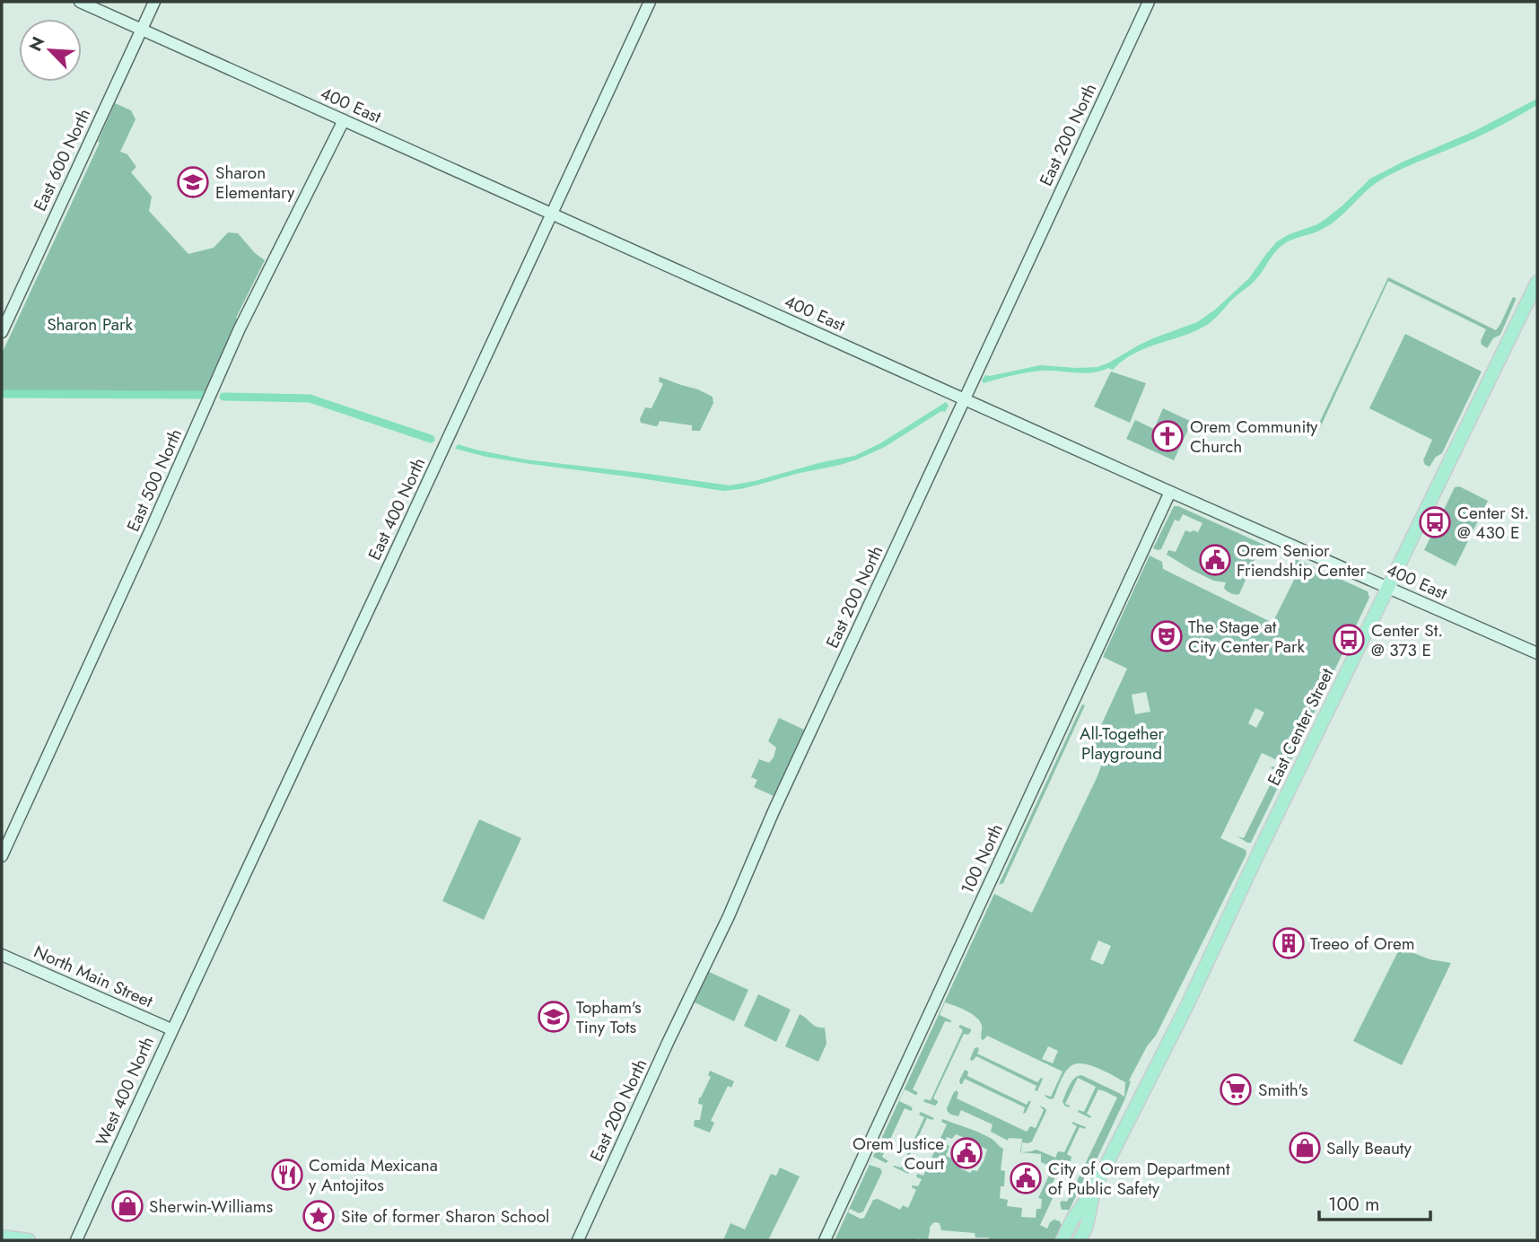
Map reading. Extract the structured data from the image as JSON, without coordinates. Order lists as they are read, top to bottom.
{
  "streets": {
    "main road": ["East Center Street"],
    "street": [
      "400 East",
      "East 200 North",
      "East 600 North",
      "East 500 North",
      "East 400 North",
      "100 North",
      "North Main Street",
      "West 400 North"
    ]
  },
  "crossings": [
    ["400 East", "East 200 North"],
    ["400 East", "East 600 North"],
    ["400 East", "East 500 North"],
    ["400 East", "East 400 North"],
    ["400 East", "East Center Street"],
    ["400 East", "100 North"],
    ["East 400 North", "North Main Street"],
    ["East 400 North", "West 400 North"],
    ["North Main Street", "West 400 North"]
  ],
  "parks": ["Sharon Park", "All-Together Playground"],
  "places": {
    "school or university": ["Sharon Elementary", "Topham's Tiny Tots"],
    "church": ["Orem Community Church"],
    "bus stop": ["Center St. @ 430 E", "Center St. @ 373 E"],
    "public building": ["Orem Senior Friendship Center", "Orem Justice Court", "City of Orem Department of Public Safety"],
    "theatre": ["The Stage at City Center Park"],
    "building": ["Treeo of Orem"],
    "supermarket": ["Smith's"],
    "shop": ["Sally Beauty", "Sherwin-Williams"],
    "restaurant": ["Comida Mexicana y Antojitos"],
    "place": ["Site of former Sharon School"]
  },
  "scale_bar": "100 m",
  "north": "top left"
}
